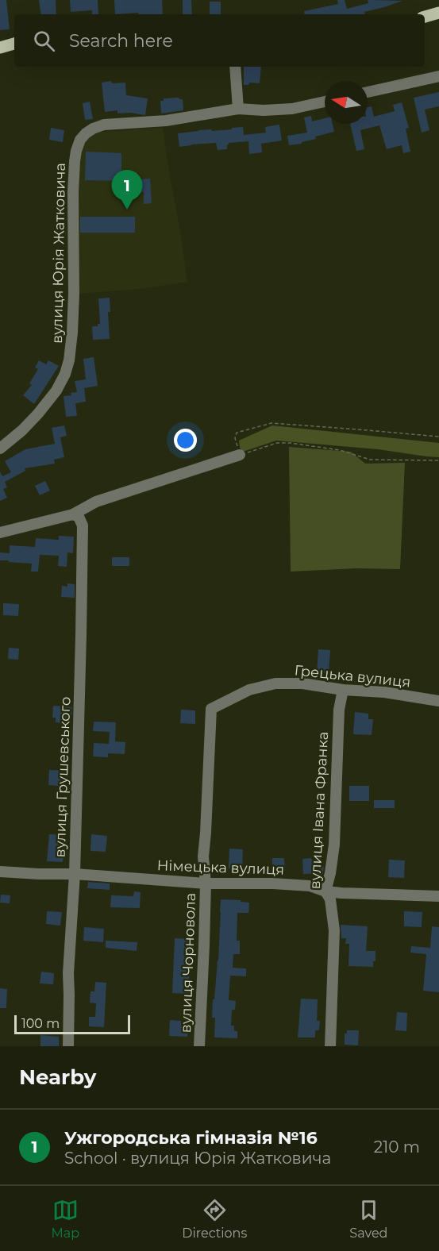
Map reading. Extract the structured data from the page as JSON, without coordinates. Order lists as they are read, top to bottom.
{
  "streets": {
    "street": [
      "вулиця Юрія Жатковича",
      "Грецька вулиця",
      "вулиця Грушевського",
      "вулиця Івана Франка",
      "Німецька вулиця",
      "вулиця Чорновола"
    ]
  },
  "crossings": [
    ["Грецька вулиця", "вулиця Івана Франка"],
    ["Грецька вулиця", "вулиця Чорновола"],
    ["вулиця Грушевського", "Німецька вулиця"],
    ["вулиця Івана Франка", "Німецька вулиця"],
    ["Німецька вулиця", "вулиця Чорновола"]
  ],
  "scale_bar": "100 m",
  "north": "left",
  "page": {
    "search": "Search here",
    "pins": "1",
    "scale": "100 m",
    "heading": "Nearby",
    "list": [
      {
        "mark": "1",
        "name": "Ужгородська гімназія №16",
        "note": "School · вулиця Юрія Жатковича",
        "value": "210 m"
      }
    ],
    "nav": ["Map", "Directions", "Saved"]
  }
}
